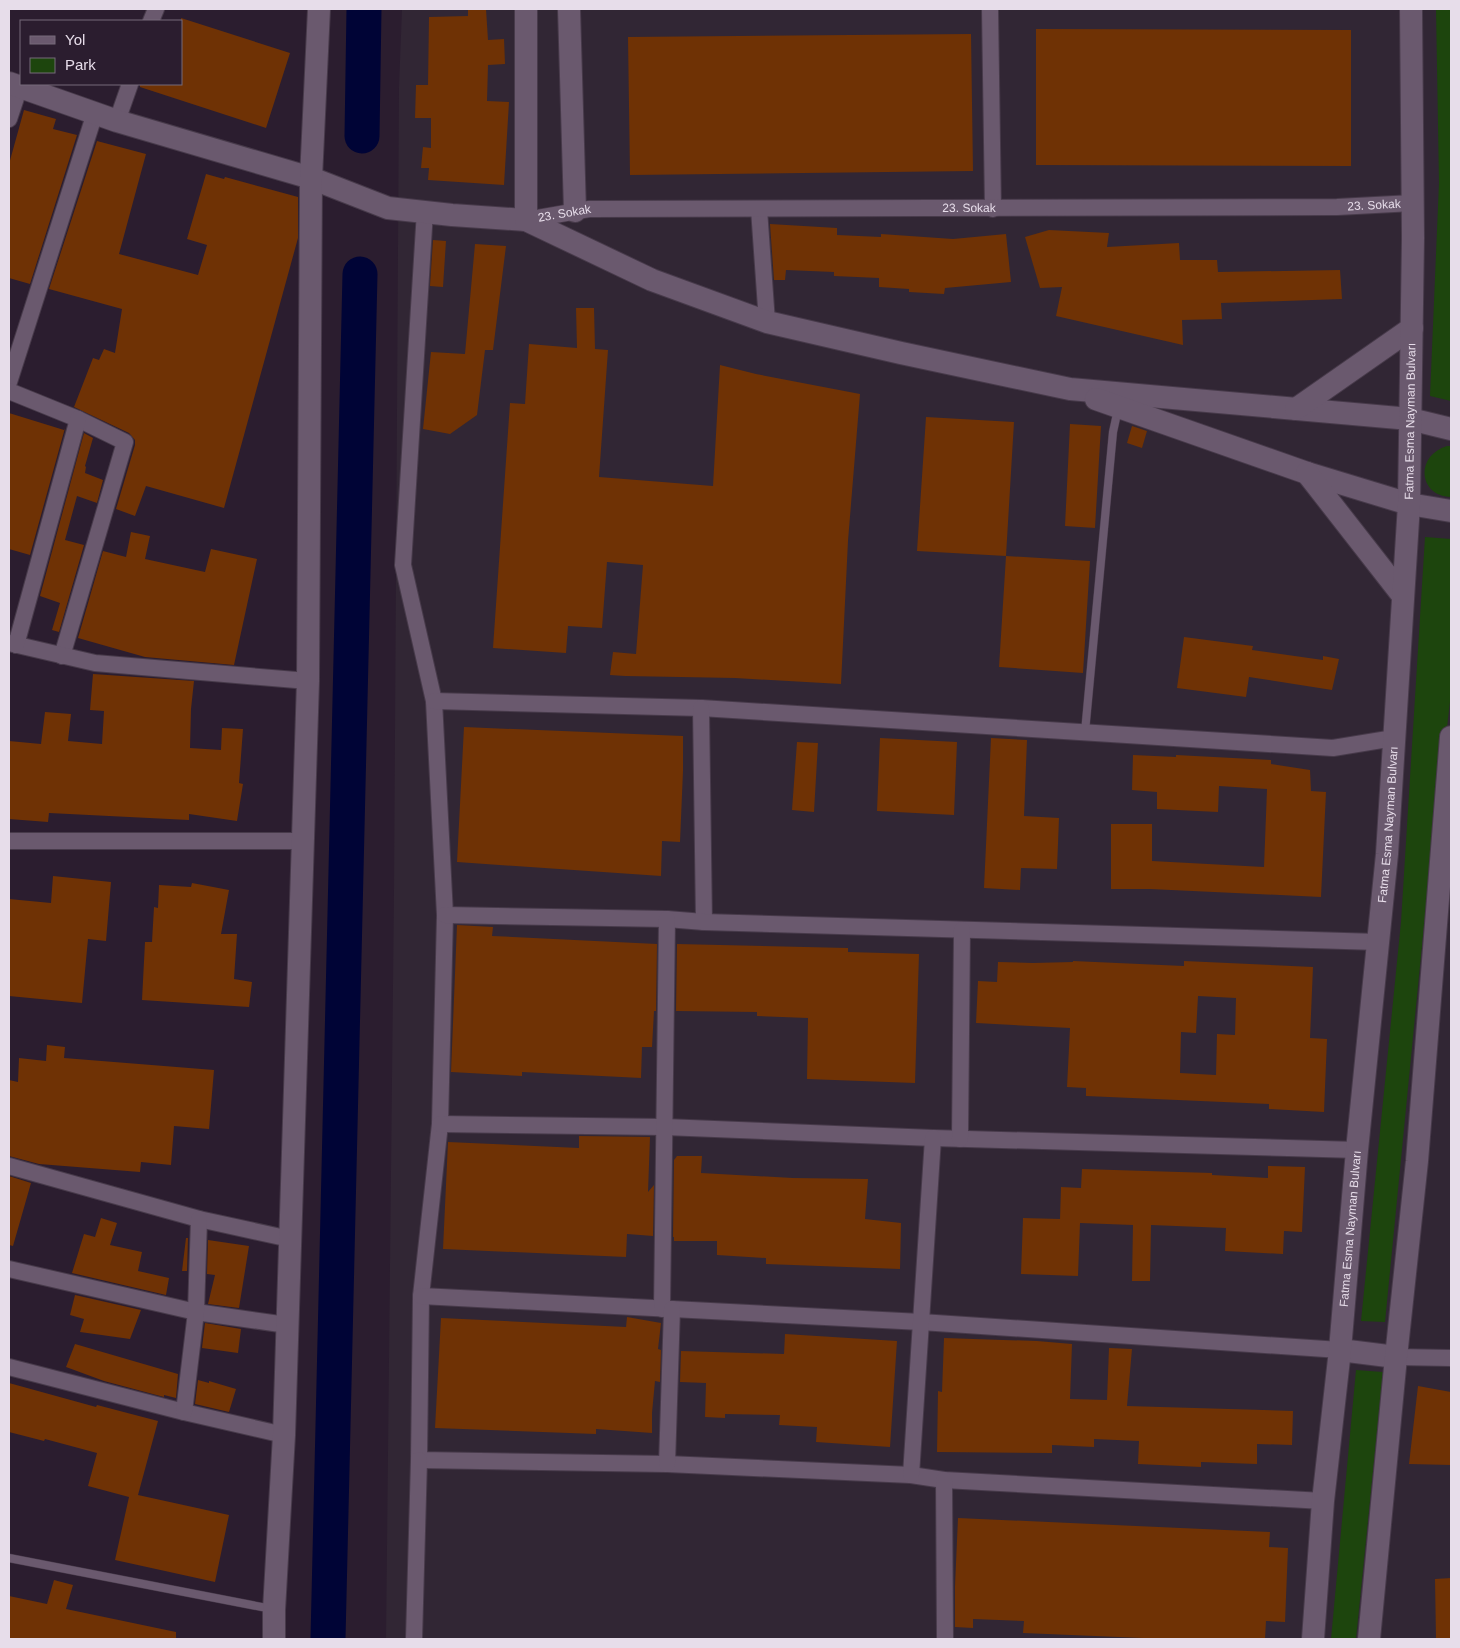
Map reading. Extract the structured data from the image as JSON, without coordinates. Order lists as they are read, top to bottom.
{
  "streets": {
    "main road": ["Fatma Esma Nayman Bulvarı"],
    "street": ["23. Sokak"]
  },
  "crossings": [
    ["23. Sokak", "Fatma Esma Nayman Bulvarı"]
  ],
  "legend": ["Yol", "Park"]
}
